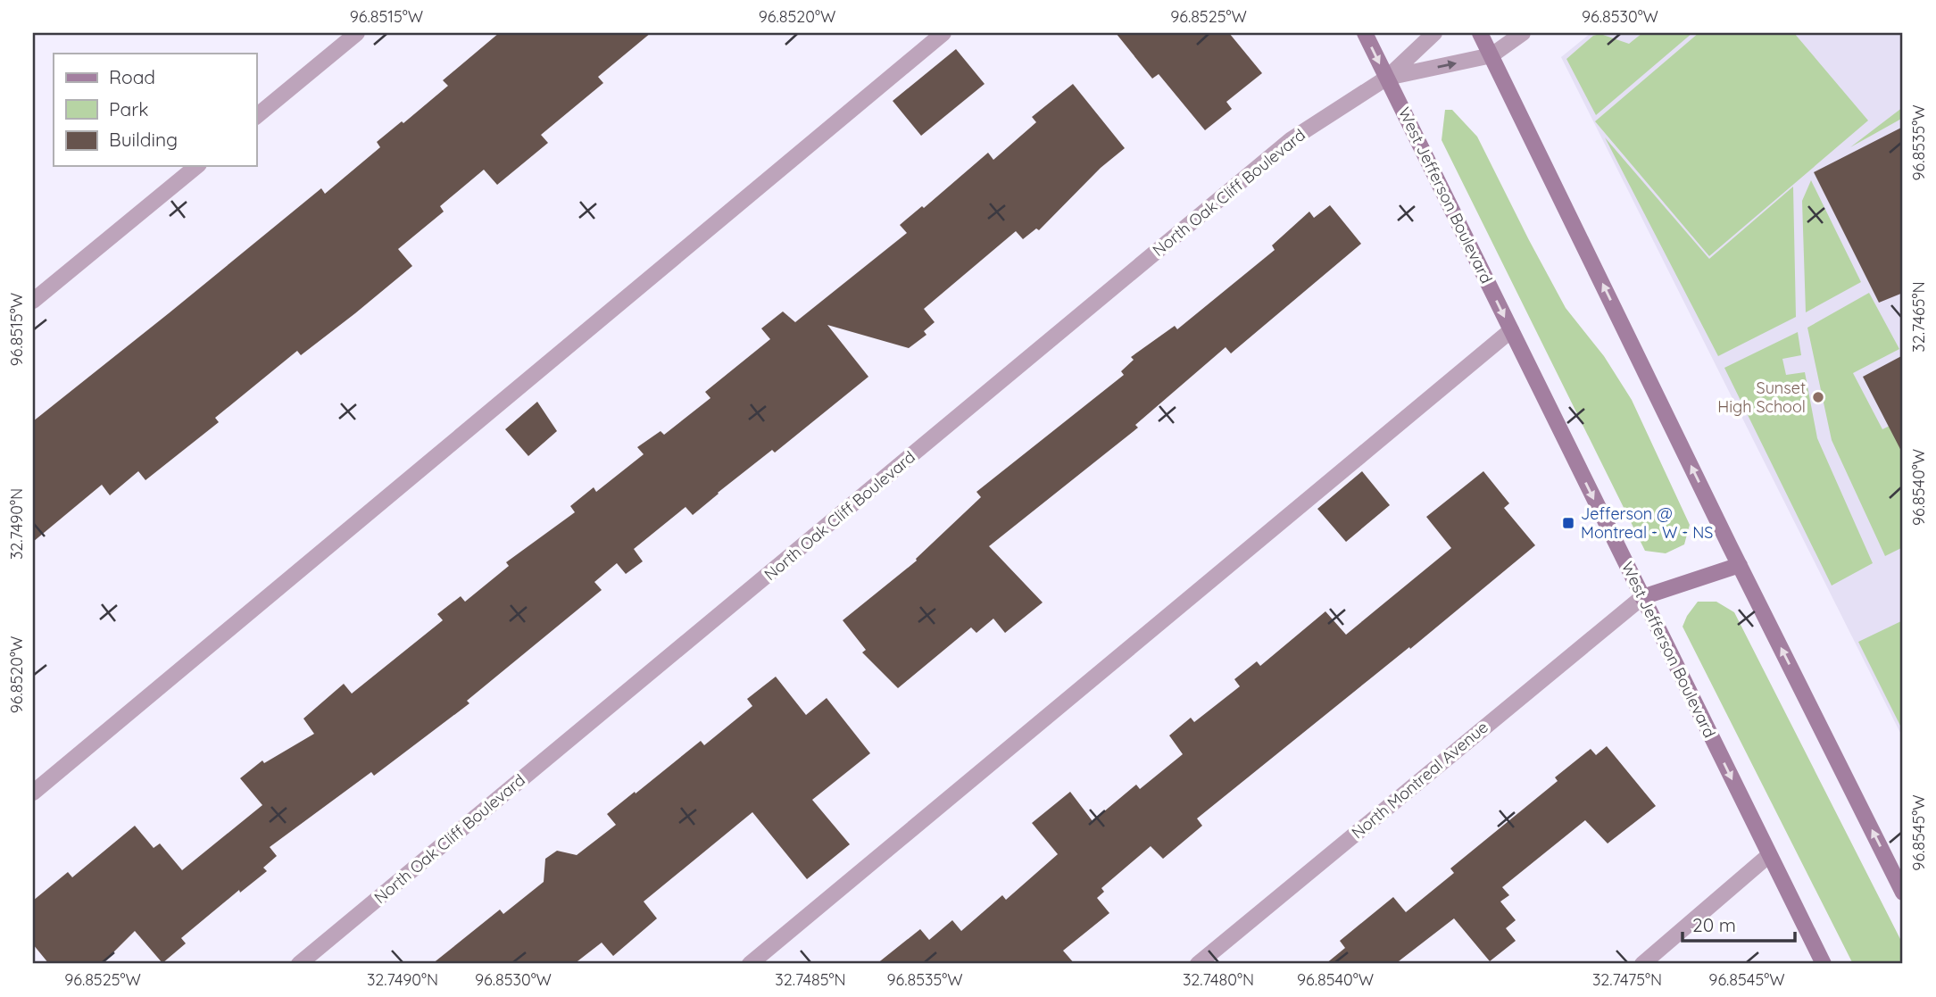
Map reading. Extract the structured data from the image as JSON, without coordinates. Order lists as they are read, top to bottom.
{
  "streets": {
    "main road": ["West Jefferson Boulevard"],
    "street": ["North Oak Cliff Boulevard", "North Montreal Avenue"]
  },
  "crossings": [
    ["North Oak Cliff Boulevard", "West Jefferson Boulevard"],
    ["West Jefferson Boulevard", "North Montreal Avenue"]
  ],
  "places": {
    "other": ["Sunset High School"],
    "transit": ["Jefferson @ Montreal - W - NS"]
  },
  "legend": ["Road", "Park", "Building"],
  "scale_bar": "20 m",
  "coordinates": [
    "96.8515°W",
    "96.8520°W",
    "96.8525°W",
    "96.8530°W",
    "96.8535°W",
    "32.7465°N",
    "96.8540°W",
    "32.7490°N",
    "96.8545°W",
    "32.7485°N",
    "32.7480°N",
    "32.7475°N"
  ]
}
